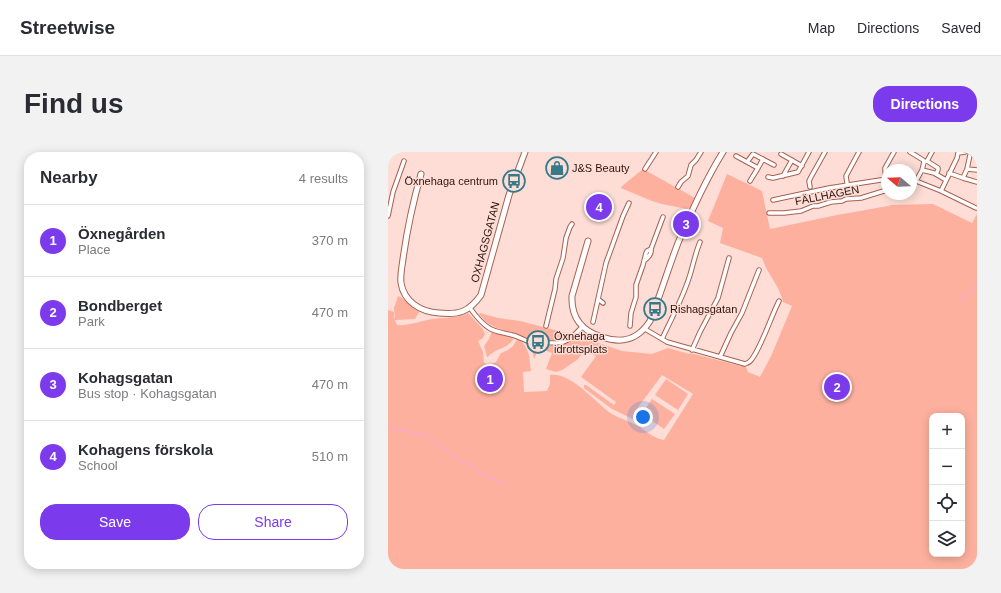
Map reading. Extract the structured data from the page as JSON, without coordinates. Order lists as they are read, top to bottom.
{
  "streets": {
    "street": ["FÄLLHAGEN", "OXHAGSGATAN"]
  },
  "places": {
    "shop": ["J&S Beauty"],
    "bus stop": ["Öxnehaga centrum", "Rishagsgatan", "Öxnehaga idrottsplats"]
  },
  "north": "left",
  "page": {
    "header": "Streetwise",
    "nav": ["Map", "Directions", "Saved"],
    "buttons": [
      "Directions",
      ["Save", "Share"]
    ],
    "title": "Find us",
    "heading": ["Nearby", "4 results"],
    "pins": [
      "4",
      "3",
      "1",
      "2"
    ],
    "list": [
      {
        "mark": "1",
        "name": "Öxnegården",
        "note": "Place",
        "value": "370 m"
      },
      {
        "mark": "2",
        "name": "Bondberget",
        "note": "Park",
        "value": "470 m"
      },
      {
        "mark": "3",
        "name": "Kohagsgatan",
        "note": "Bus stop · Kohagsgatan",
        "value": "470 m"
      },
      {
        "mark": "4",
        "name": "Kohagens förskola",
        "note": "School",
        "value": "510 m"
      }
    ],
    "map_buttons": ["+", "−"]
  }
}
